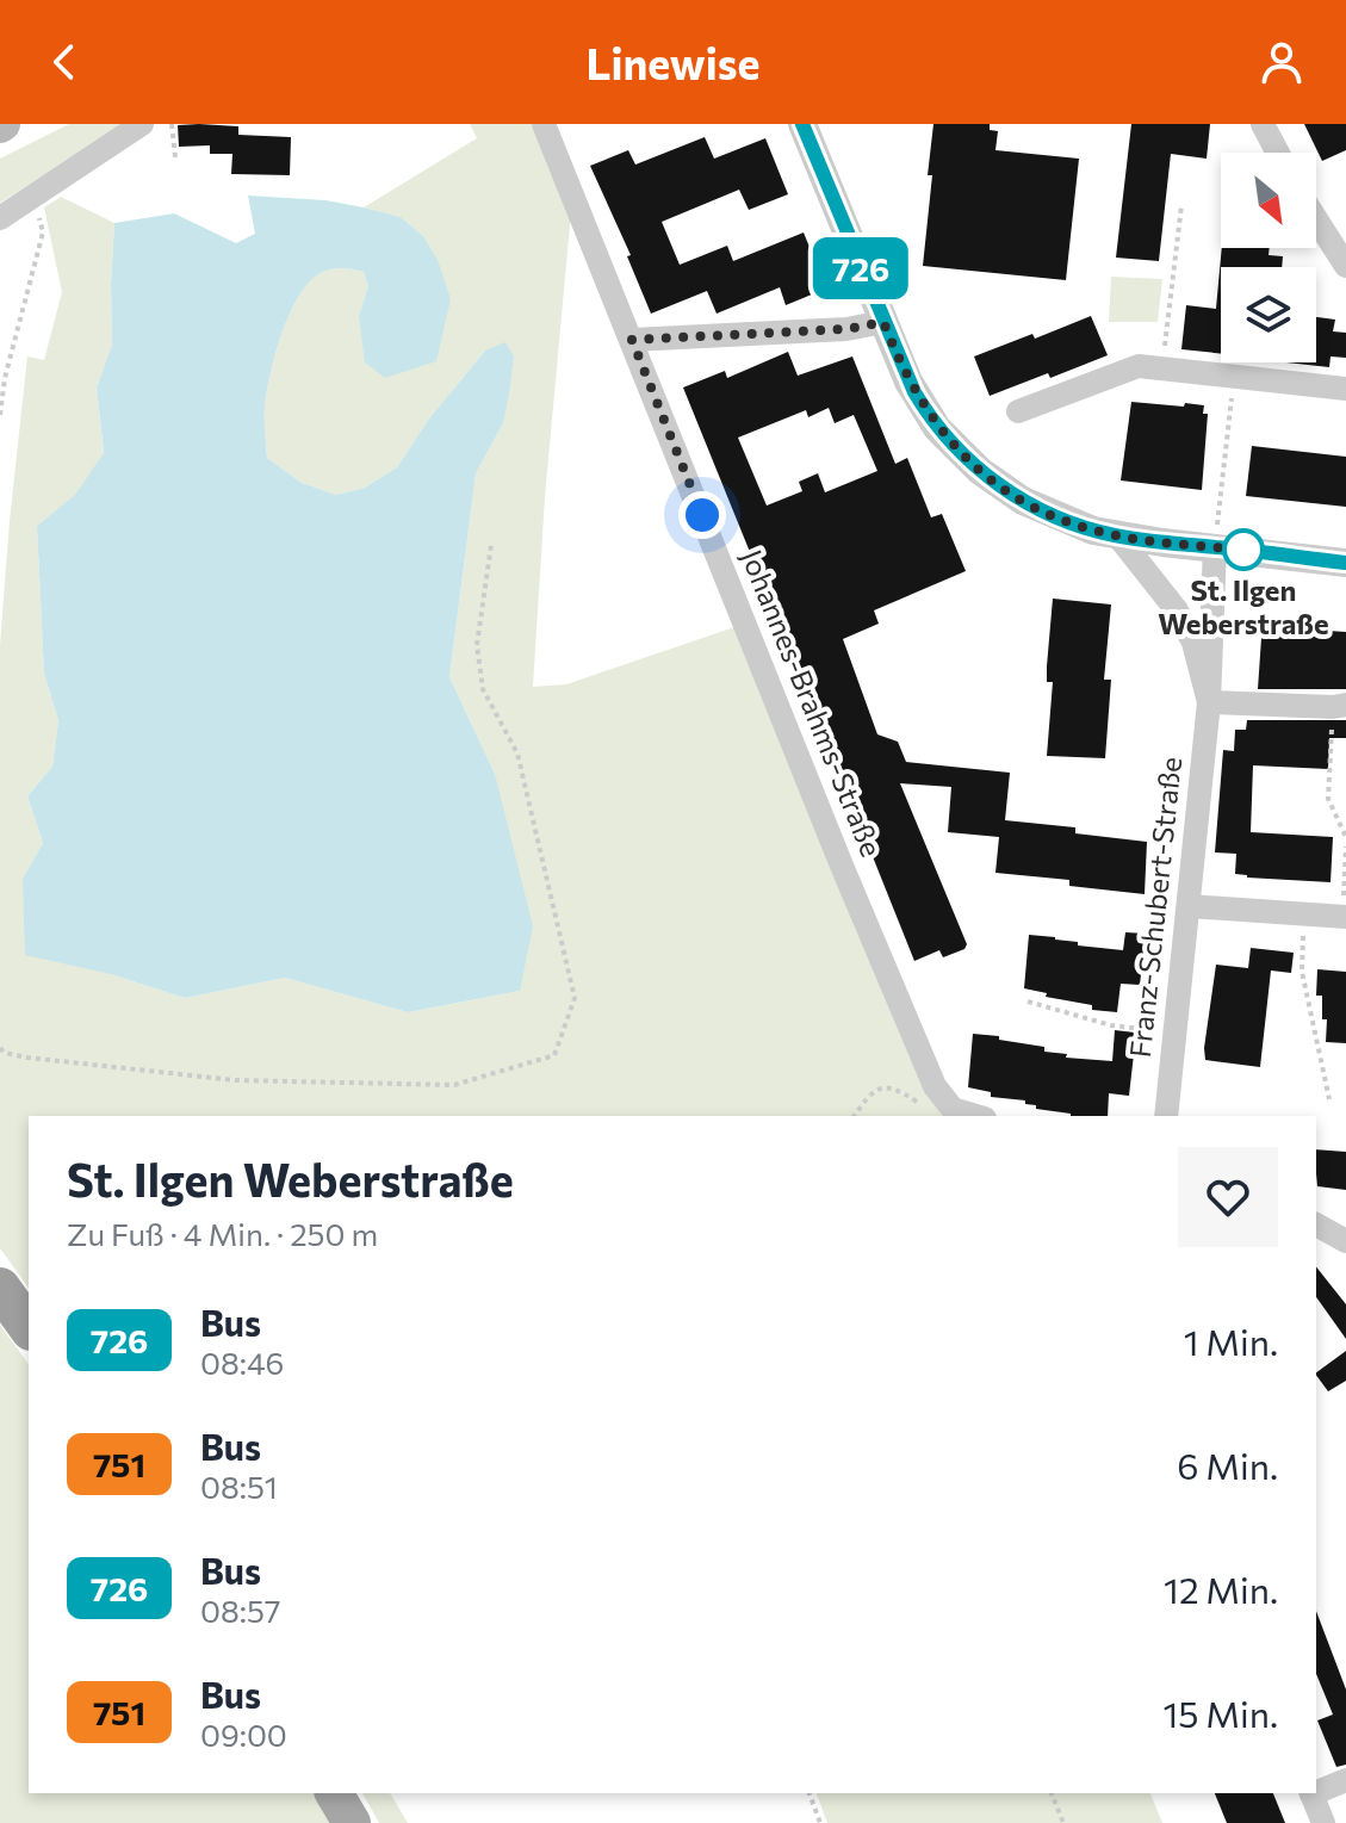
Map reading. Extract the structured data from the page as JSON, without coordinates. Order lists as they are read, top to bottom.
{
  "streets": {
    "street": ["Johannes-Brahms-Straße", "Franz-Schubert-Straße"]
  },
  "places": ["St. Ilgen Weberstraße"],
  "lines": ["bus line 726"],
  "north": "bottom right",
  "page": {
    "header": "Linewise",
    "on_map": "726",
    "heading": ["St. Ilgen Weberstraße", "Zu Fuß · 4 Min. · 250 m"],
    "list": [
      {
        "mark": "726",
        "name": "Bus",
        "note": "08:46",
        "value": "1 Min."
      },
      {
        "mark": "751",
        "name": "Bus",
        "note": "08:51",
        "value": "6 Min."
      },
      {
        "mark": "726",
        "name": "Bus",
        "note": "08:57",
        "value": "12 Min."
      },
      {
        "mark": "751",
        "name": "Bus",
        "note": "09:00",
        "value": "15 Min."
      }
    ]
  }
}
